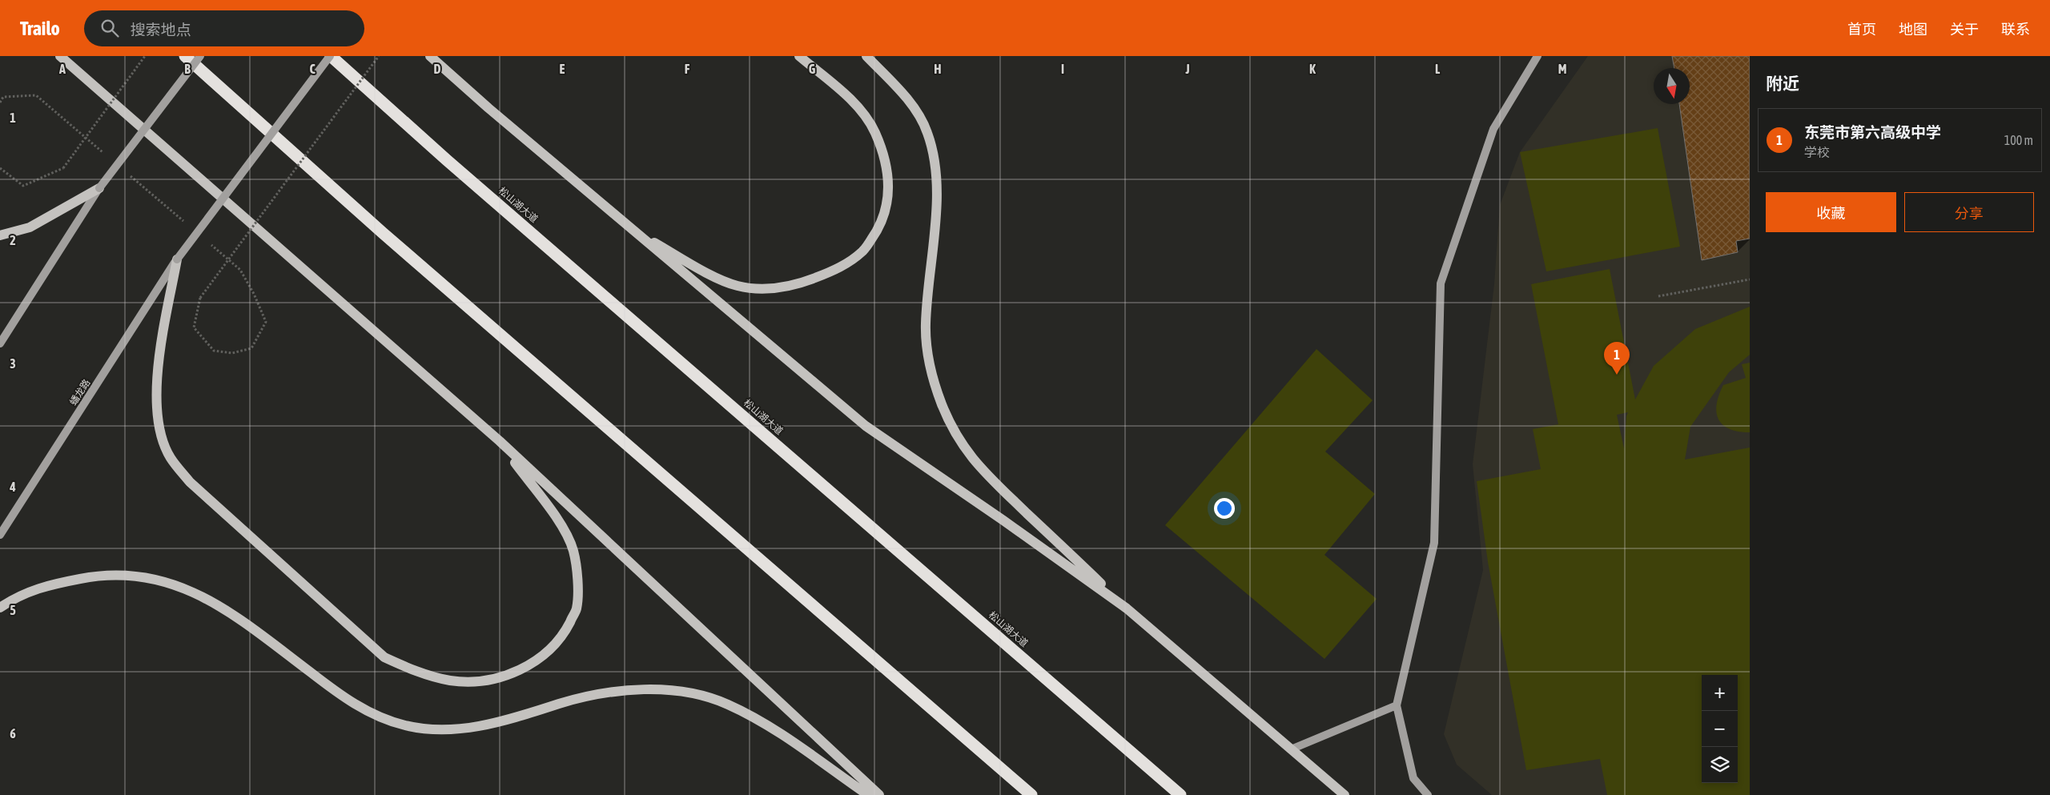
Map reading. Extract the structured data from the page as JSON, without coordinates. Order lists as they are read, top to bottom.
{
  "streets": {
    "highway": ["松山湖大道"],
    "street": ["蟠龙路"]
  },
  "crossings": [
    ["松山湖大道", "蟠龙路"]
  ],
  "north": "bottom",
  "page": {
    "header": "Trailo",
    "search": "搜索地点",
    "nav": [
      "首页",
      "地图",
      "关于",
      "联系"
    ],
    "heading": "附近",
    "list": [
      {
        "mark": "1",
        "name": "东莞市第六高级中学",
        "note": "学校",
        "value": "100 m"
      }
    ],
    "buttons": ["收藏", "分享"],
    "pins": "1",
    "map_buttons": ["+", "−"]
  },
  "grid": {
    "columns": [
      "A",
      "B",
      "C",
      "D",
      "E",
      "F",
      "G",
      "H",
      "I",
      "J",
      "K",
      "L",
      "M"
    ],
    "rows": [
      "1",
      "2",
      "3",
      "4",
      "5",
      "6"
    ]
  }
}
